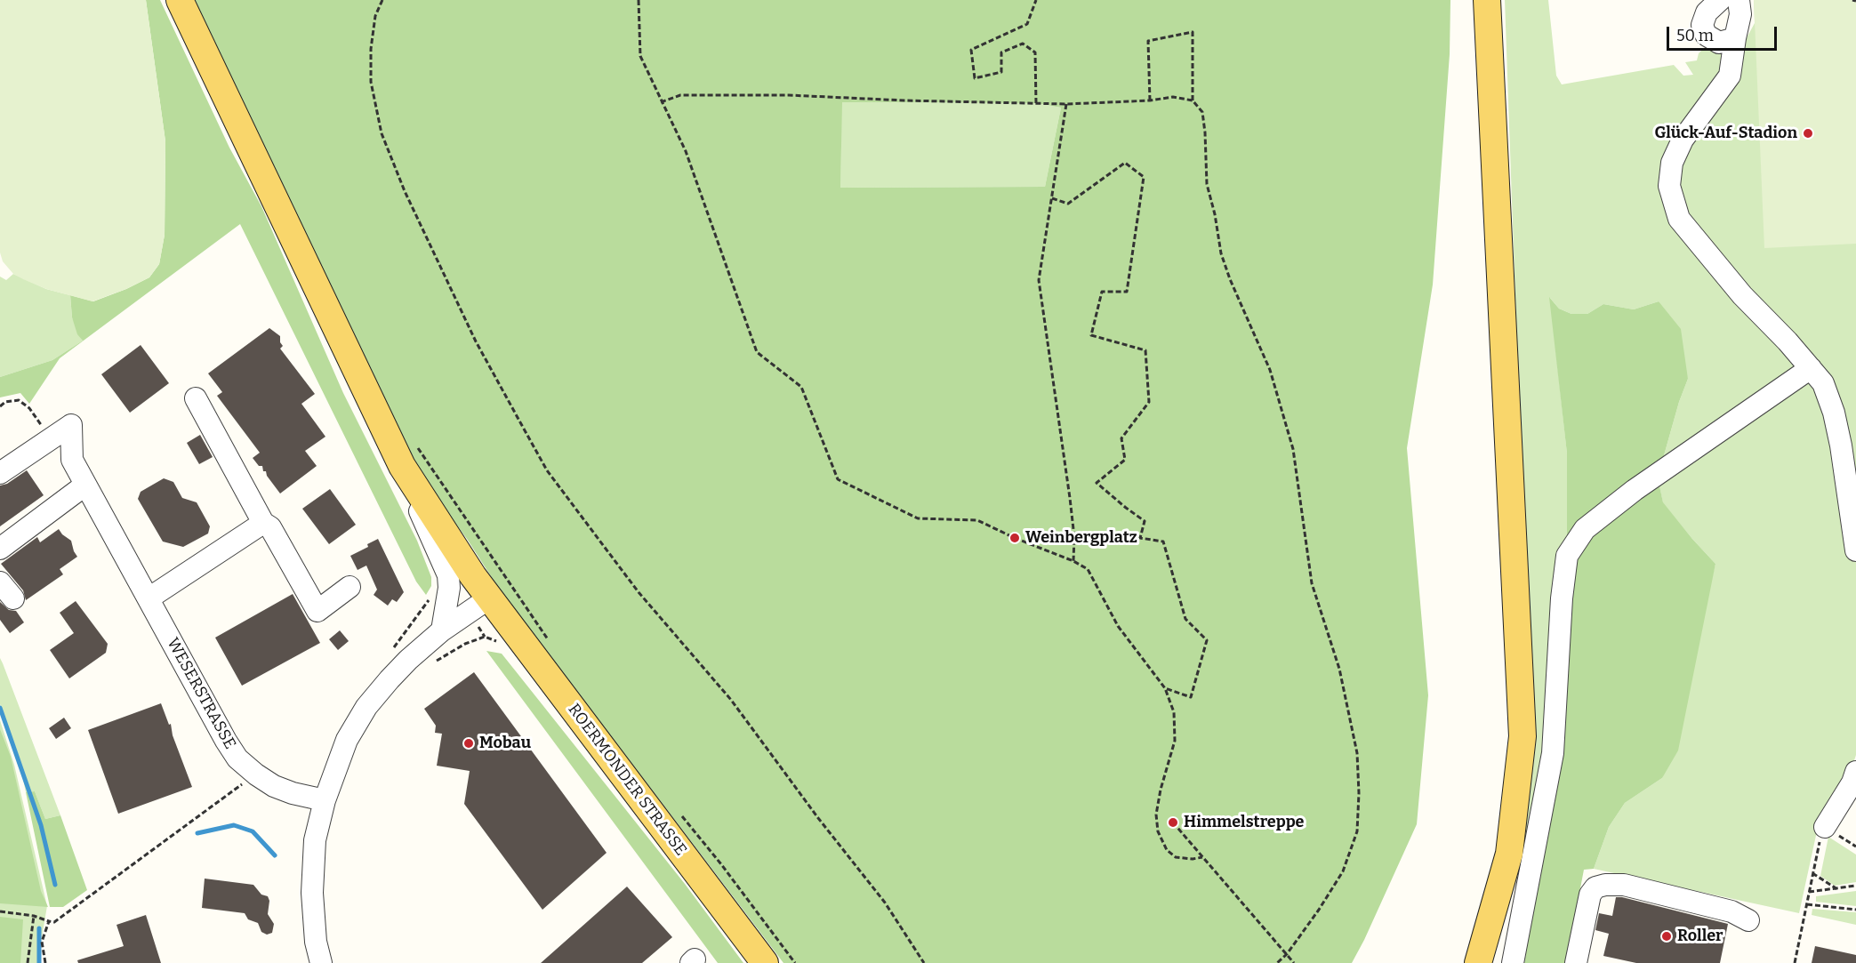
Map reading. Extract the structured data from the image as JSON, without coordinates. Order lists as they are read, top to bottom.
{
  "streets": {
    "main road": ["ROERMONDER STRASSE"],
    "street": ["WESERSTRASSE"]
  },
  "places": [
    "Glück-Auf-Stadion",
    "Weinbergplatz",
    "Mobau",
    "Himmelstreppe",
    "Roller"
  ],
  "scale_bar": "50 m"
}
